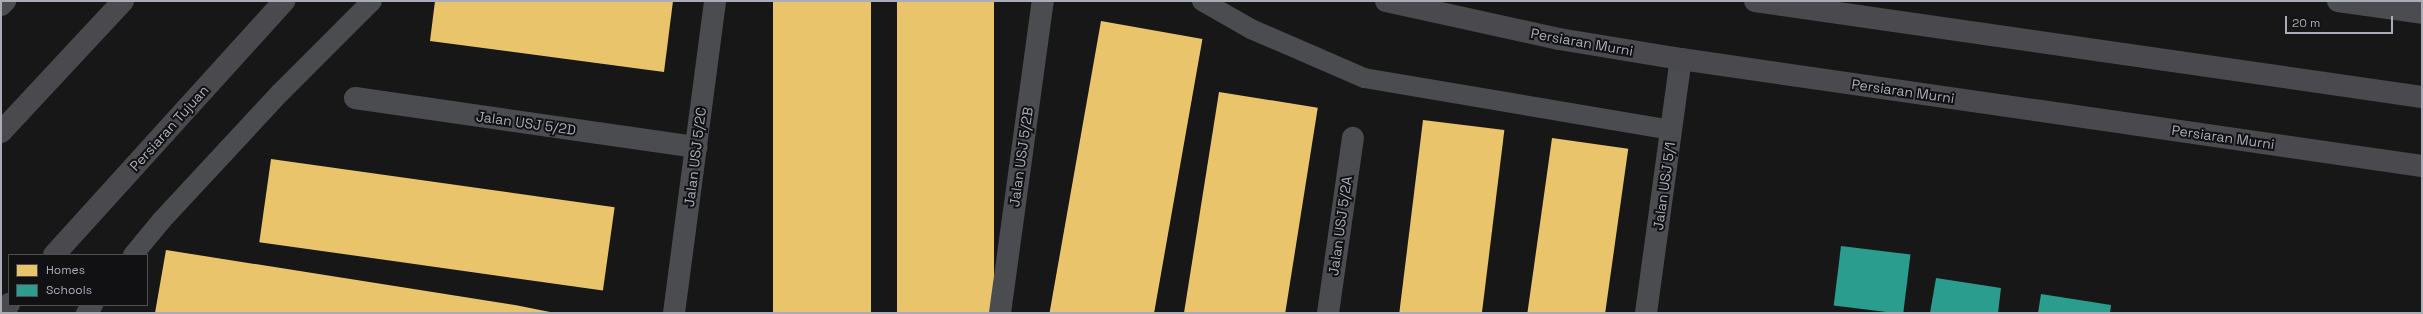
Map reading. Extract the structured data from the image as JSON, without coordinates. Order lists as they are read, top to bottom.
{
  "streets": {
    "main road": ["Persiaran Murni", "Persiaran Tujuan"],
    "street": [
      "Jalan USJ 5/2D",
      "Jalan USJ 5/2C",
      "Jalan USJ 5/2B",
      "Jalan USJ 5/1",
      "Jalan USJ 5/2A"
    ]
  },
  "crossings": [
    ["Persiaran Murni", "Jalan USJ 5/1"],
    ["Jalan USJ 5/2D", "Jalan USJ 5/2C"]
  ],
  "legend": ["Homes", "Schools"],
  "scale_bar": "20 m"
}
